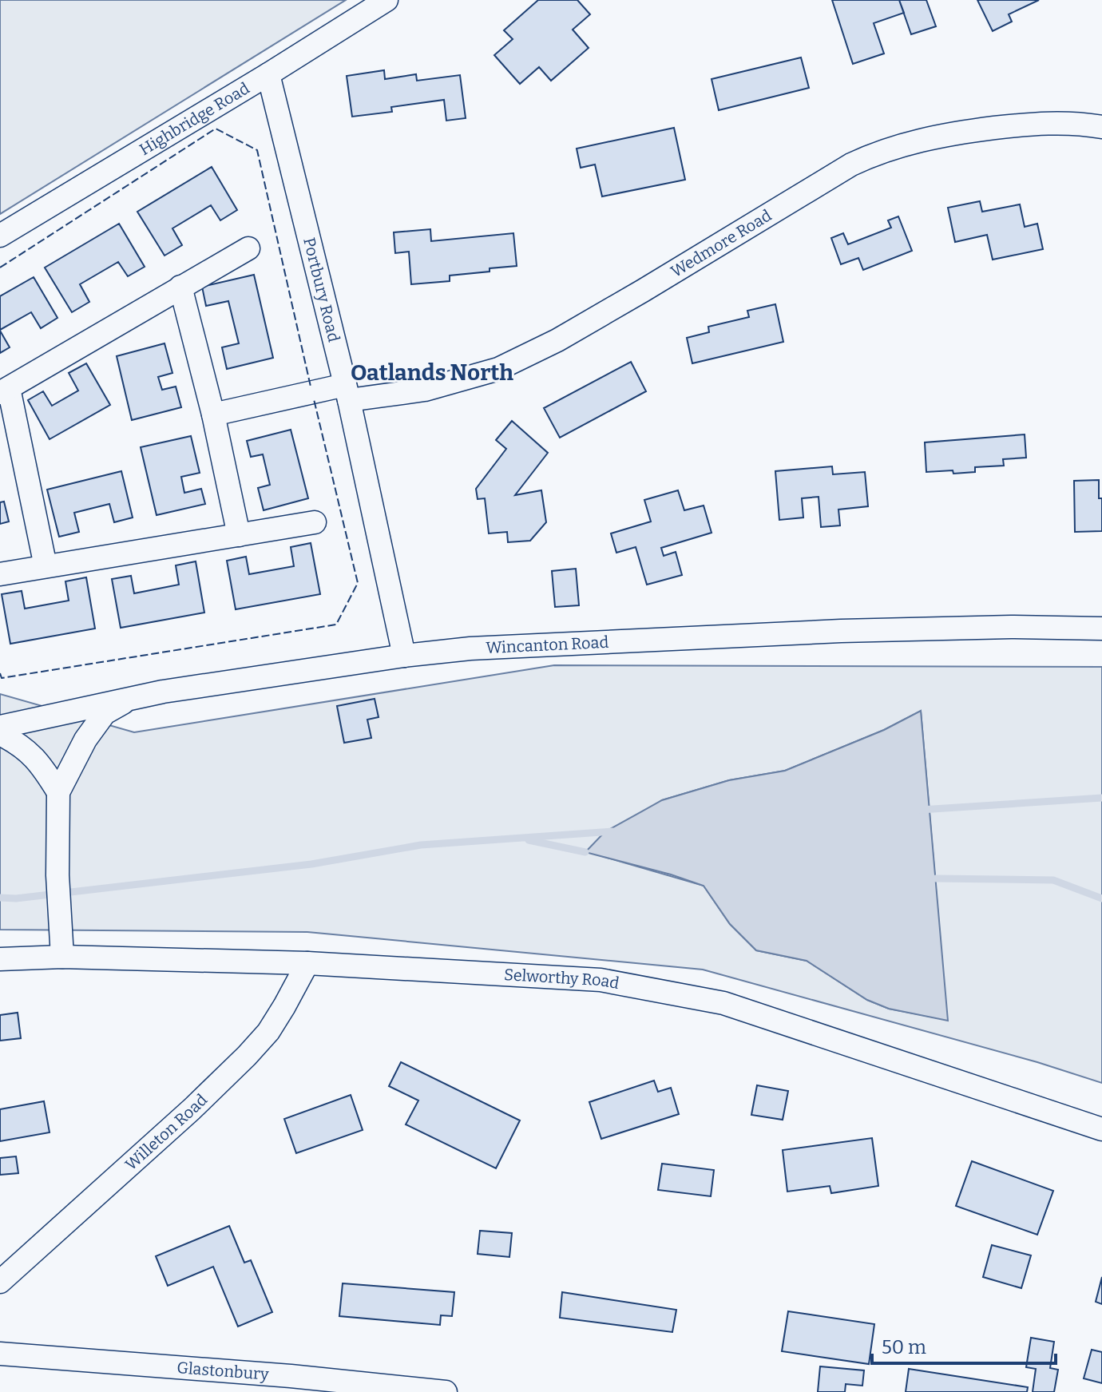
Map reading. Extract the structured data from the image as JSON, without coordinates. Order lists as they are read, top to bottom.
{
  "streets": {
    "street": [
      "Highbridge Road",
      "Wedmore Road",
      "Portbury Road",
      "Wincanton Road",
      "Selworthy Road",
      "Willeton Road",
      "Glastonbury"
    ]
  },
  "crossings": [
    ["Highbridge Road", "Portbury Road"],
    ["Wedmore Road", "Portbury Road"],
    ["Portbury Road", "Wincanton Road"],
    ["Selworthy Road", "Willeton Road"]
  ],
  "districts": ["Oatlands North"],
  "scale_bar": "50 m"
}
